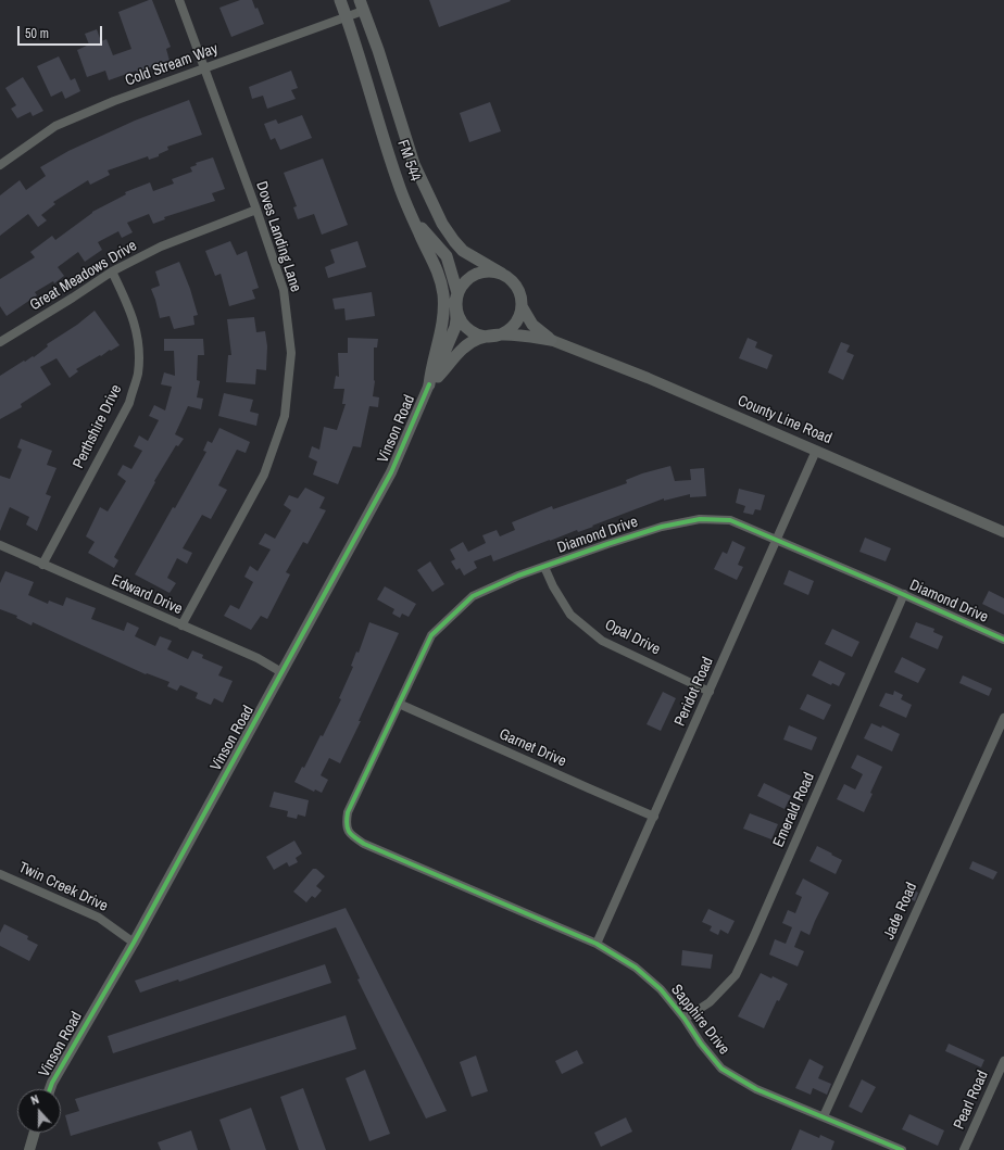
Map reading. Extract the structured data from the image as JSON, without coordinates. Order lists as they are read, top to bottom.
{
  "streets": {
    "main road": ["FM 544"],
    "street": [
      "Cold Stream Way",
      "Doves Landing Lane",
      "Great Meadows Drive",
      "County Line Road",
      "Perthshire Drive",
      "Vinson Road",
      "Diamond Drive",
      "Edward Drive",
      "Opal Drive",
      "Peridot Road",
      "Garnet Drive",
      "Emerald Road",
      "Twin Creek Drive",
      "Jade Road",
      "Sapphire Drive",
      "Pearl Road"
    ]
  },
  "crossings": [
    ["Cold Stream Way", "FM 544"],
    ["Cold Stream Way", "Doves Landing Lane"],
    ["FM 544", "Vinson Road"],
    ["Doves Landing Lane", "Great Meadows Drive"],
    ["Doves Landing Lane", "Edward Drive"],
    ["Great Meadows Drive", "Perthshire Drive"],
    ["County Line Road", "Peridot Road"],
    ["Perthshire Drive", "Edward Drive"],
    ["Vinson Road", "Edward Drive"],
    ["Vinson Road", "Twin Creek Drive"],
    ["Diamond Drive", "Opal Drive"],
    ["Diamond Drive", "Peridot Road"],
    ["Diamond Drive", "Garnet Drive"],
    ["Diamond Drive", "Emerald Road"],
    ["Diamond Drive", "Sapphire Drive"],
    ["Opal Drive", "Peridot Road"],
    ["Peridot Road", "Garnet Drive"],
    ["Peridot Road", "Sapphire Drive"],
    ["Emerald Road", "Sapphire Drive"],
    ["Jade Road", "Sapphire Drive"]
  ],
  "scale_bar": "50 m",
  "north": "top"
}
